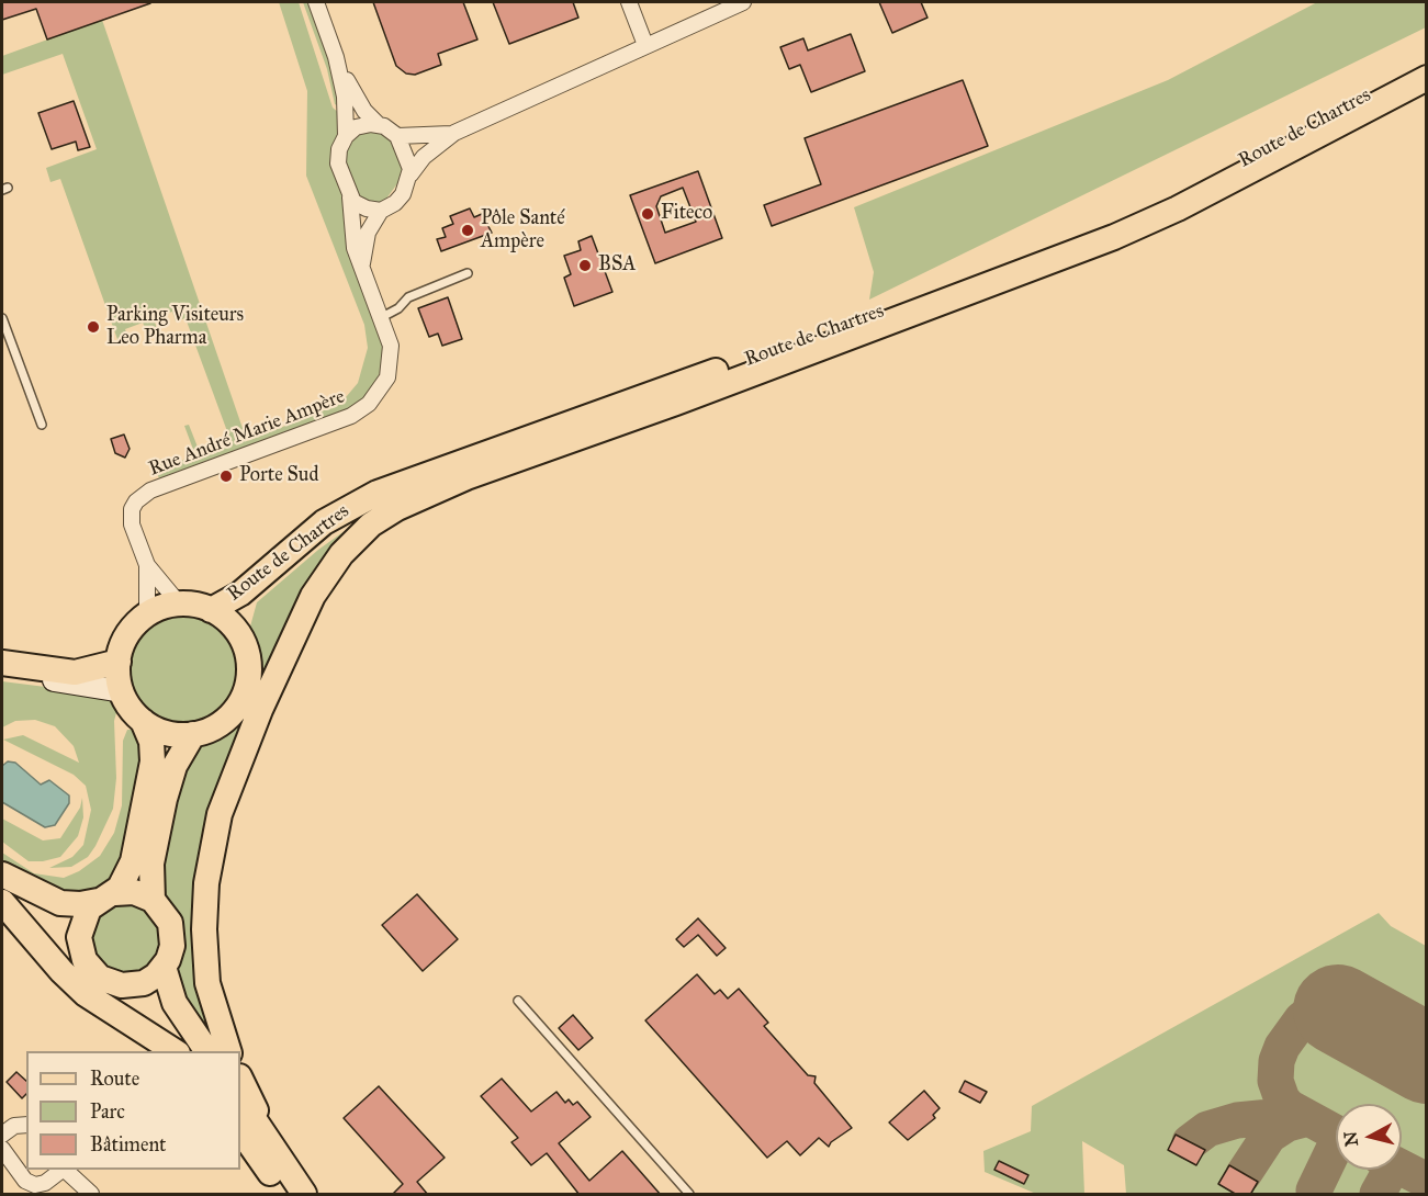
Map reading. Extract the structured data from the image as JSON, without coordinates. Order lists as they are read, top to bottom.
{
  "streets": {
    "main road": ["Route de Chartres"],
    "street": ["Rue André Marie Ampère"]
  },
  "crossings": [
    ["Route de Chartres", "Rue André Marie Ampère"]
  ],
  "places": [
    "Fiteco",
    "Pôle Santé Ampère",
    "BSA",
    "Parking Visiteurs Leo Pharma",
    "Porte Sud"
  ],
  "legend": ["Route", "Parc", "Bâtiment"],
  "north": "left"
}
